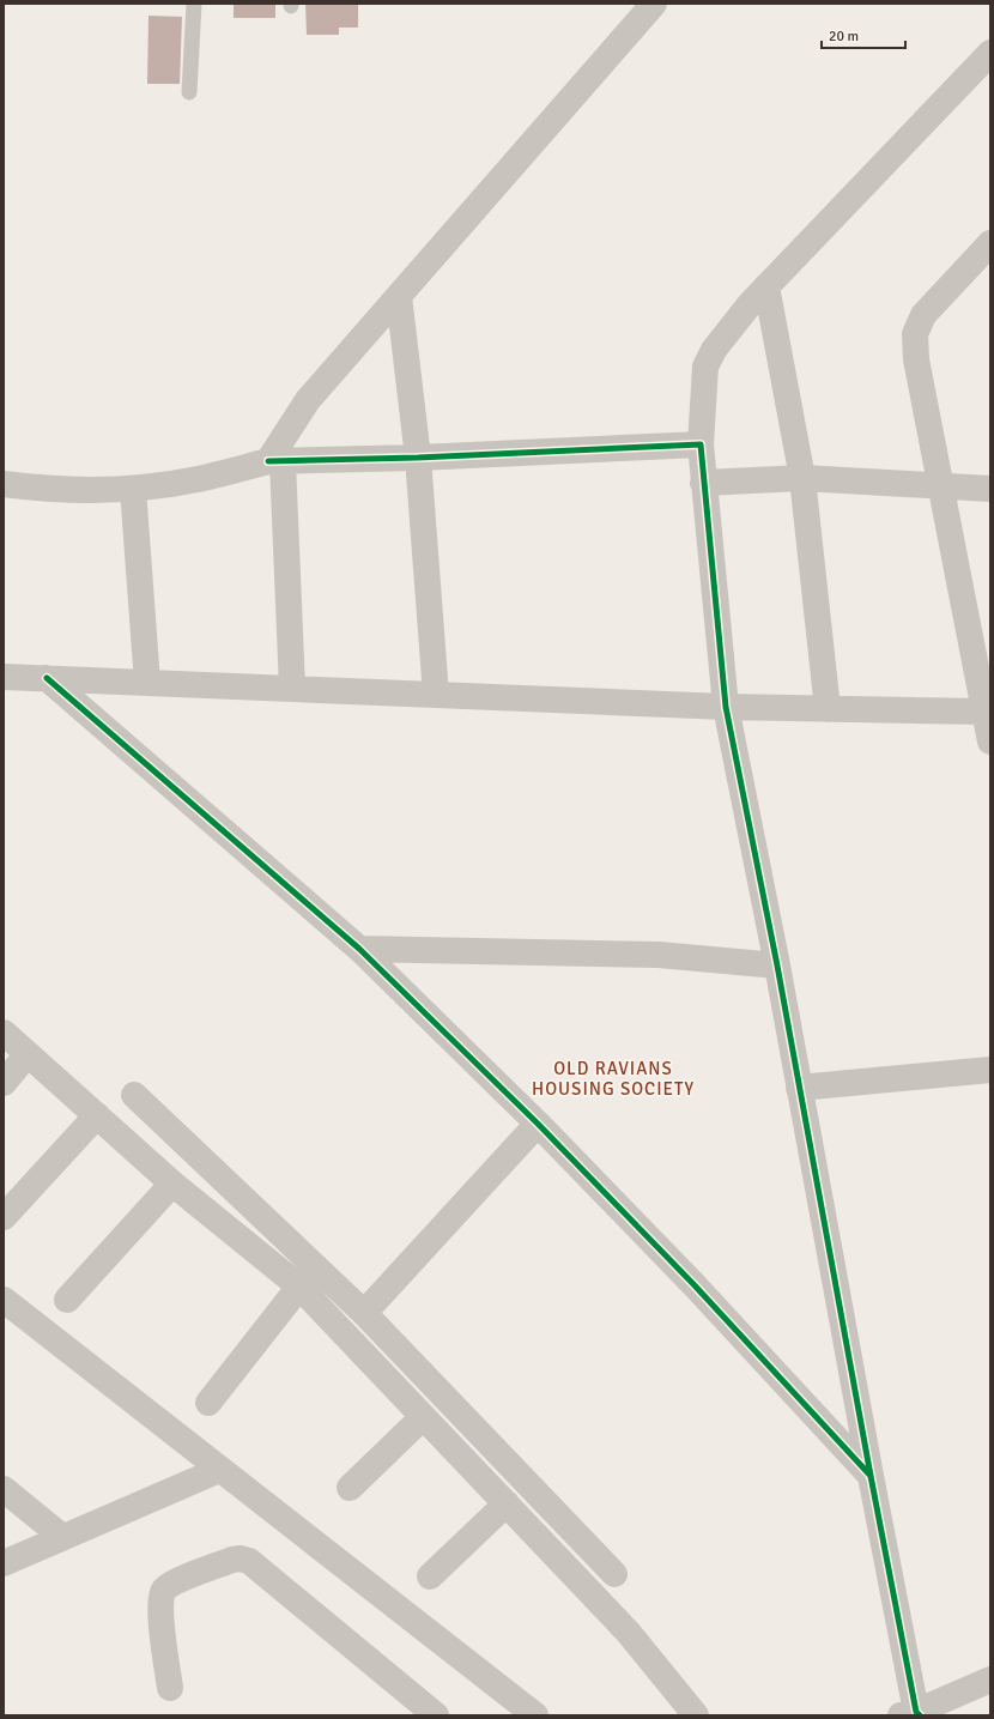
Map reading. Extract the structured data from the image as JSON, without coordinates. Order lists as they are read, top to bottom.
{
  "districts": ["OLD RAVIANS HOUSING SOCIETY"],
  "scale_bar": "20 m"
}
